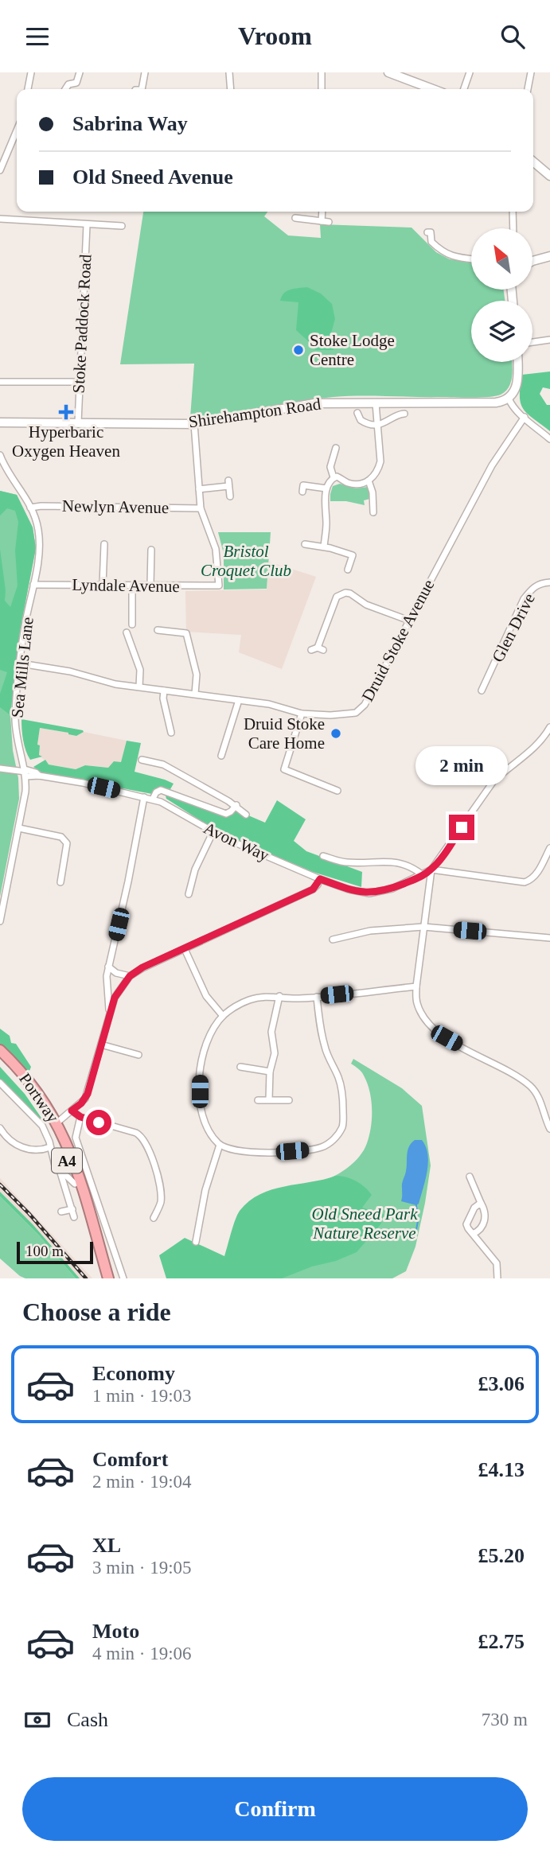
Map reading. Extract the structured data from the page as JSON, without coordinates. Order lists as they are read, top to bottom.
{
  "streets": {
    "highway": ["Portway", "A4"],
    "main road": ["Shirehampton Road"],
    "street": [
      "Stoke Paddock Road",
      "Newlyn Avenue",
      "Lyndale Avenue",
      "Glen Drive",
      "Druid Stoke Avenue",
      "Sea Mills Lane",
      "Avon Way"
    ]
  },
  "crossings": [
    ["Stoke Paddock Road", "Shirehampton Road"],
    ["Newlyn Avenue", "Lyndale Avenue"],
    ["Newlyn Avenue", "Sea Mills Lane"],
    ["Lyndale Avenue", "Sea Mills Lane"],
    ["Druid Stoke Avenue", "Sea Mills Lane"],
    ["Sea Mills Lane", "Avon Way"]
  ],
  "parks": ["Bristol Croquet Club", "Old Sneed Park Nature Reserve"],
  "places": {
    "other": ["Stoke Lodge Centre", "Druid Stoke Care Home"],
    "health": ["Hyperbaric Oxygen Heaven"]
  },
  "scale_bar": "100 m",
  "north": "top left",
  "page": {
    "header": "Vroom",
    "banner": ["Sabrina Way", "Old Sneed Avenue"],
    "bubble": "2 min",
    "scale": "100 m",
    "heading": "Choose a ride",
    "list": [
      {
        "name": "Economy",
        "note": "1 min · 19:03",
        "value": "£3.06"
      },
      {
        "name": "Comfort",
        "note": "2 min · 19:04",
        "value": "£4.13"
      },
      {
        "name": "XL",
        "note": "3 min · 19:05",
        "value": "£5.20"
      },
      {
        "name": "Moto",
        "note": "4 min · 19:06",
        "value": "£2.75"
      }
    ],
    "pay": ["Cash", "730 m"],
    "buttons": "Confirm"
  }
}
